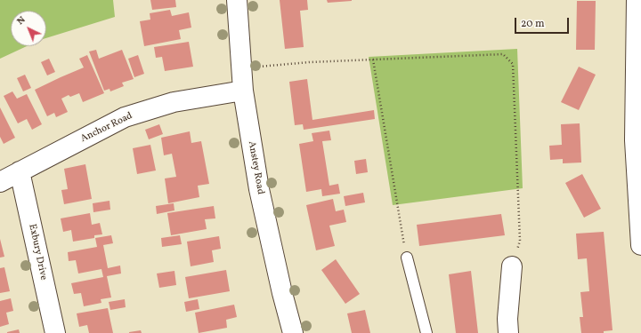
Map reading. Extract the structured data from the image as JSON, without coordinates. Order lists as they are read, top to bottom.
{
  "streets": {
    "street": ["Anchor Road", "Anstey Road", "Exbury Drive"]
  },
  "crossings": [
    ["Anchor Road", "Anstey Road"],
    ["Anchor Road", "Exbury Drive"]
  ],
  "scale_bar": "20 m",
  "north": "top left"
}
